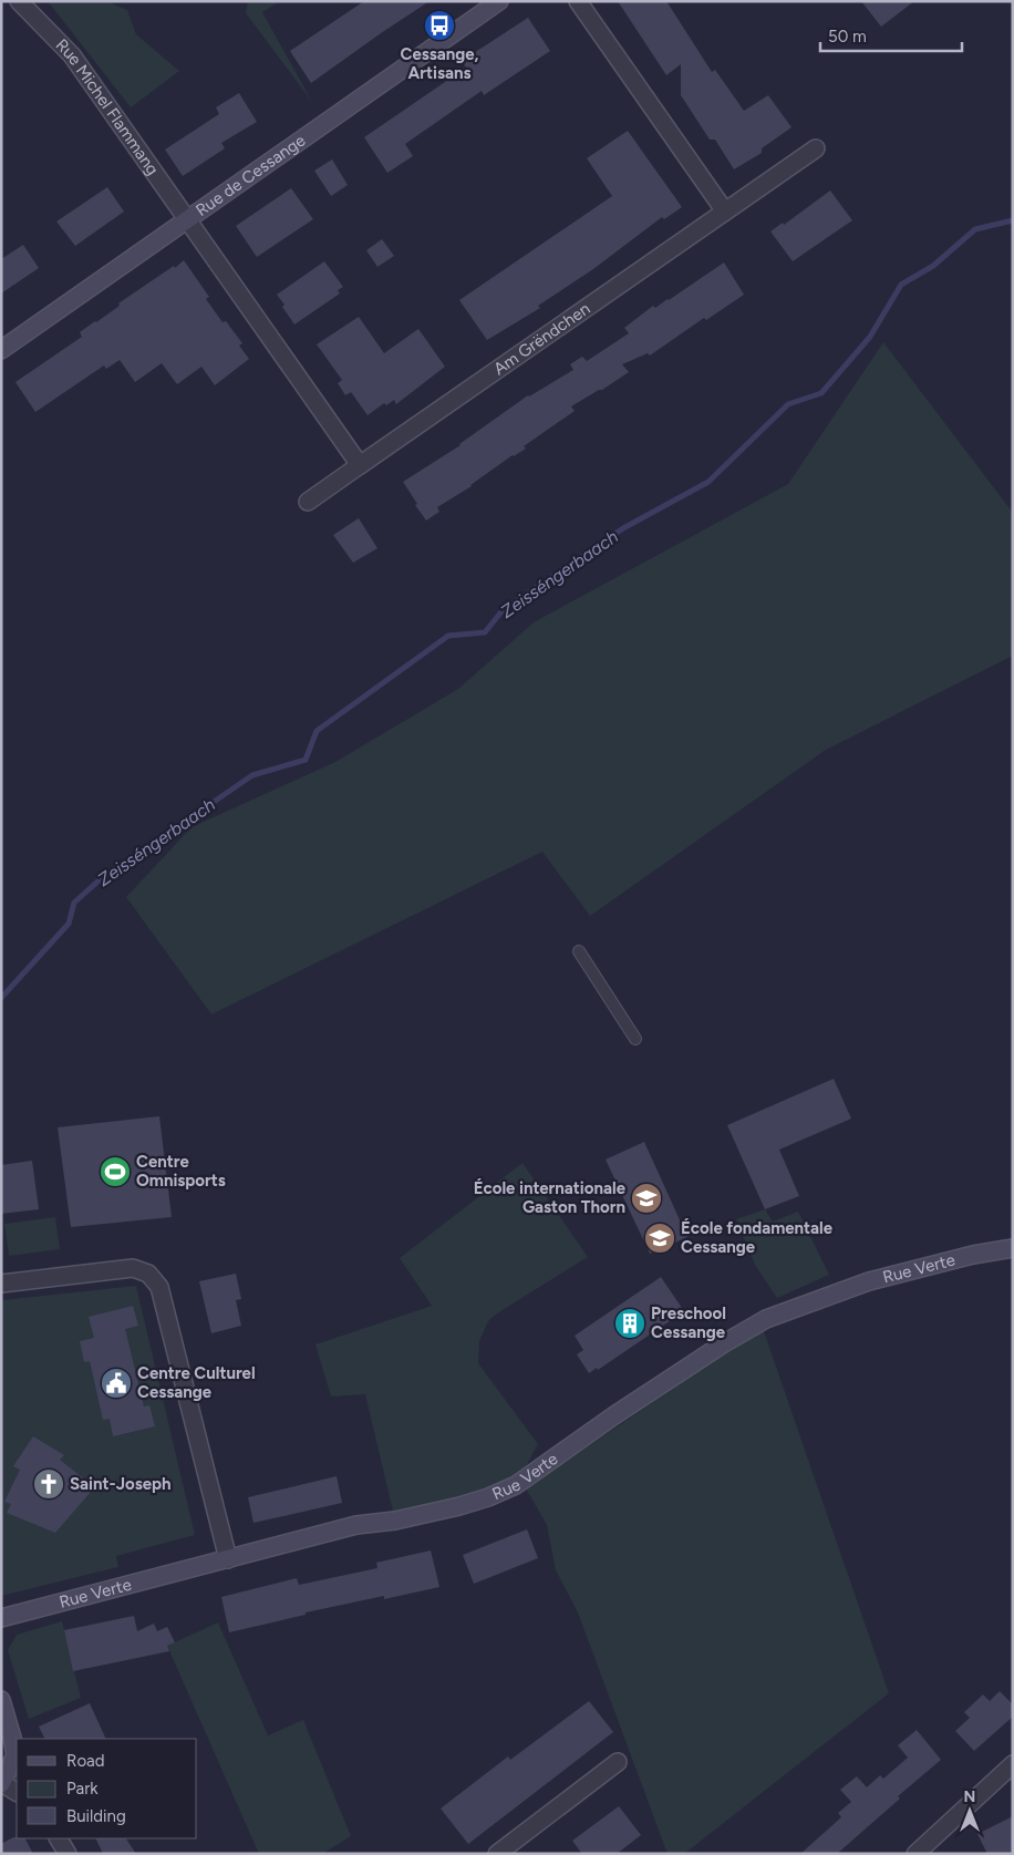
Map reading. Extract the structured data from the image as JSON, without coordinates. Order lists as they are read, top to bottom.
{
  "streets": {
    "street": [
      "Rue Michel Flammang",
      "Rue de Cessange",
      "Am Grëndchen",
      "Rue Verte"
    ]
  },
  "crossings": [
    ["Rue Michel Flammang", "Rue de Cessange"]
  ],
  "water": ["Zeisséngerbaach"],
  "places": {
    "bus stop": ["Cessange, Artisans"],
    "sports": ["Centre Omnisports"],
    "school or university": ["École internationale Gaston Thorn", "École fondamentale Cessange"],
    "building": ["Preschool Cessange"],
    "public building": ["Centre Culturel Cessange"],
    "church": ["Saint-Joseph"]
  },
  "legend": ["Road", "Park", "Building"],
  "scale_bar": "50 m",
  "north": "top"
}
